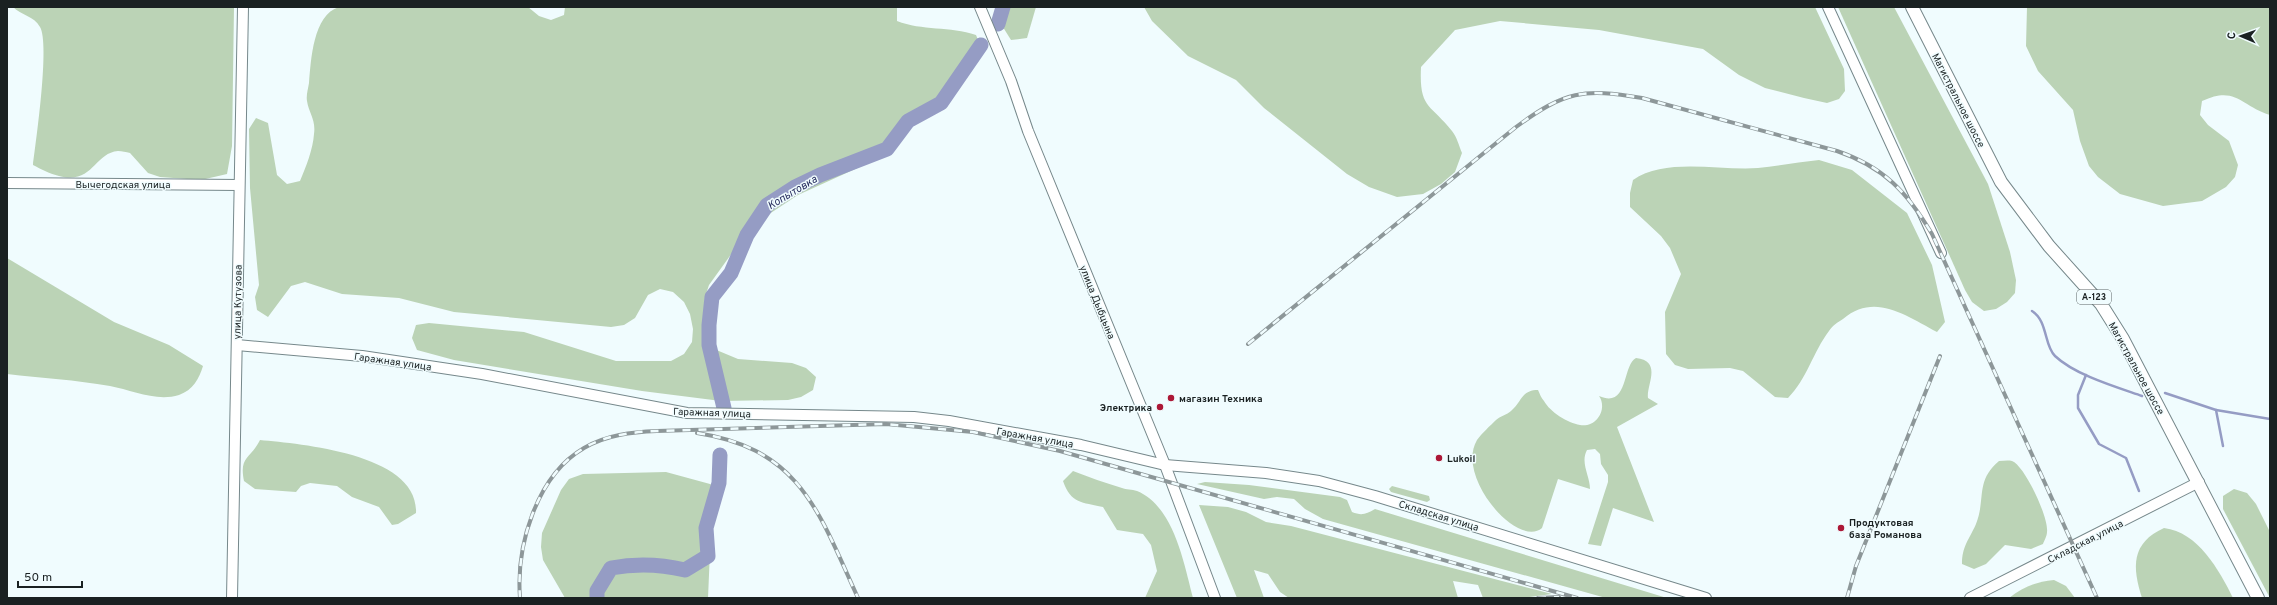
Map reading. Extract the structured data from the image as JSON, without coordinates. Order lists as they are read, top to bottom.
{
  "streets": {
    "main road": ["Магистральное шоссе", "А-123"],
    "street": [
      "Вычегодская улица",
      "улица Кутузова",
      "улица Дыбцына",
      "Гаражная улица",
      "Складская улица"
    ]
  },
  "crossings": [
    ["Магистральное шоссе", "Складская улица"],
    ["Вычегодская улица", "улица Кутузова"],
    ["улица Кутузова", "Гаражная улица"],
    ["улица Дыбцына", "Гаражная улица"],
    ["улица Дыбцына", "Складская улица"],
    ["Гаражная улица", "Складская улица"]
  ],
  "water": ["Копытовка"],
  "places": [
    "магазин Техника",
    "Электрика",
    "Lukoil",
    "Продуктовая база Романова"
  ],
  "scale_bar": "50 m",
  "north": "left"
}
